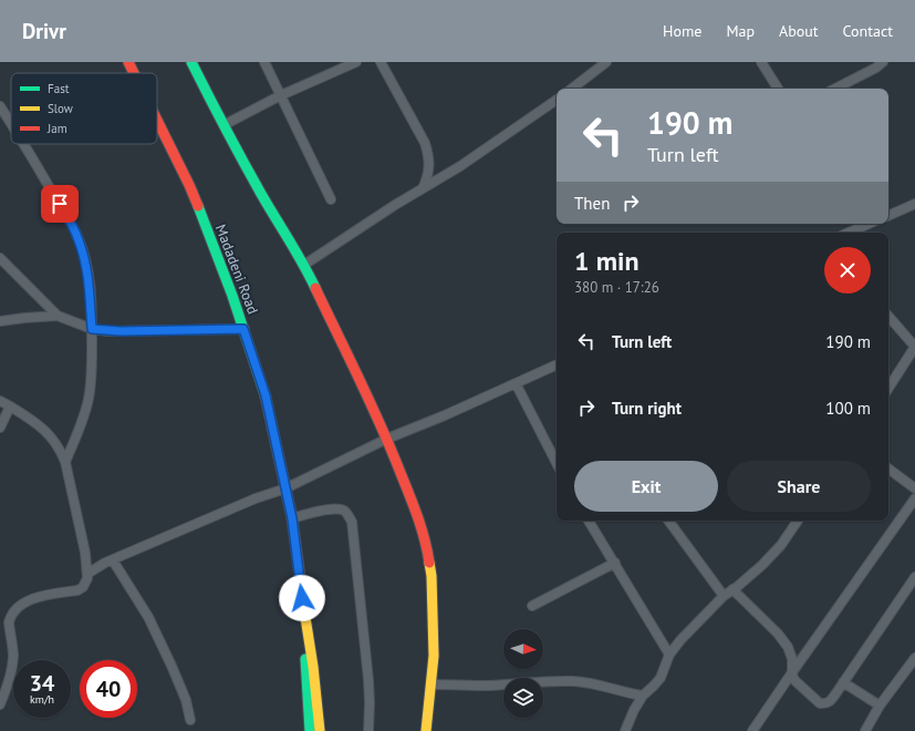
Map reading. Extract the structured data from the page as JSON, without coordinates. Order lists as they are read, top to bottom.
{
  "streets": {
    "street": ["Madadeni Road"]
  },
  "legend": ["Fast", "Slow", "Jam"],
  "north": "right",
  "page": {
    "header": "Drivr",
    "nav": [
      "Home",
      "Map",
      "About",
      "Contact"
    ],
    "turn": ["190 m", "Turn left"],
    "then": "Then",
    "heading": ["1 min", "380 m · 17:26"],
    "list": [
      {
        "name": "Turn left",
        "value": "190 m"
      },
      {
        "name": "Turn right",
        "value": "100 m"
      }
    ],
    "buttons": ["Exit", "Share"],
    "speed": "34 km/h",
    "limit": "40"
  }
}
